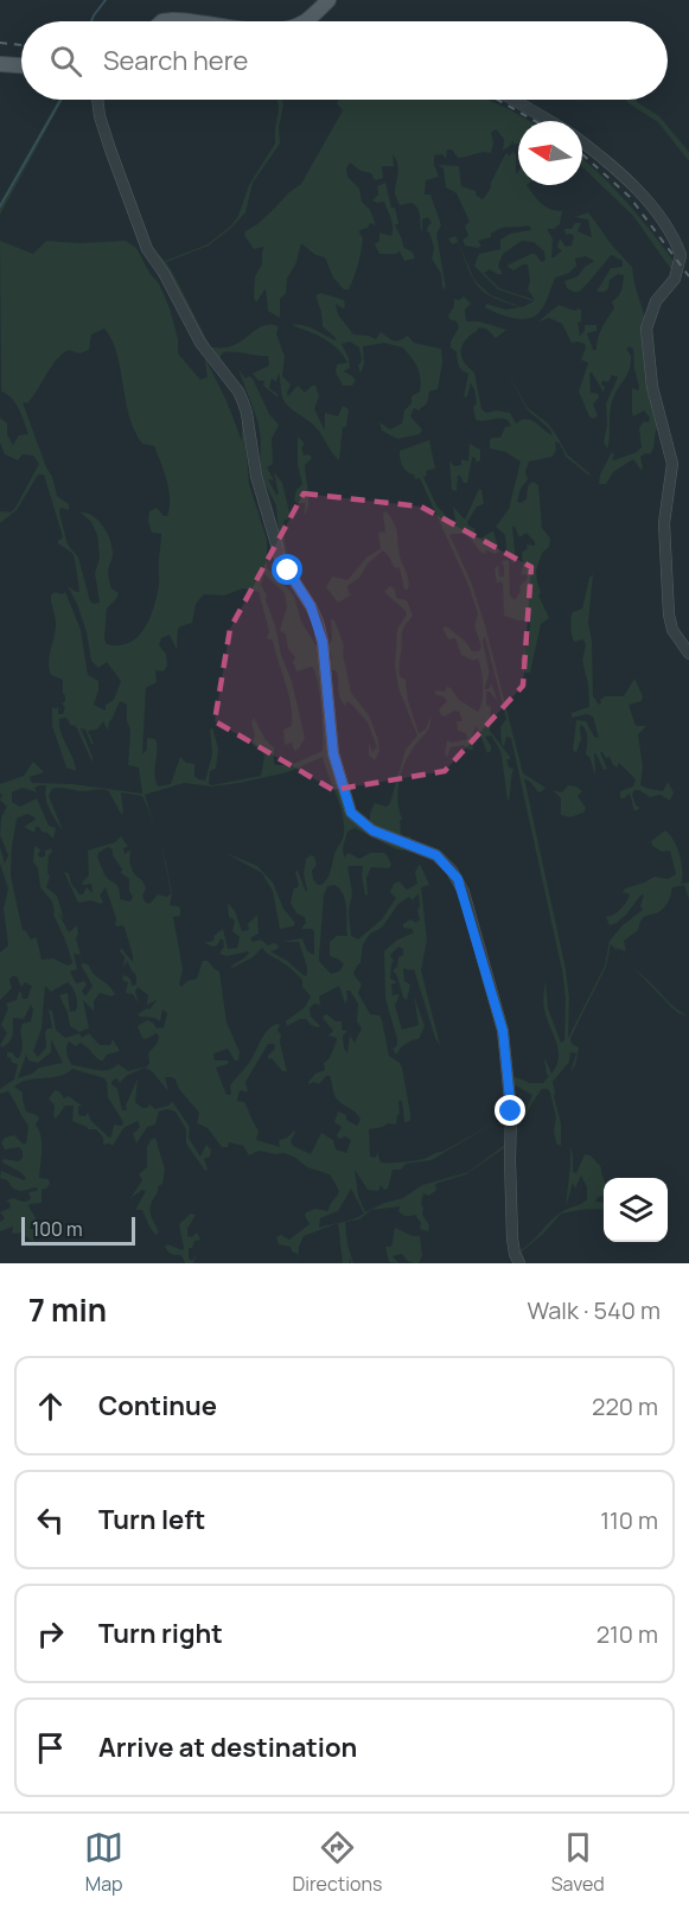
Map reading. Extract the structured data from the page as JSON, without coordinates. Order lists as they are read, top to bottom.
{
  "scale_bar": "100 m",
  "north": "left",
  "page": {
    "search": "Search here",
    "scale": "100 m",
    "heading": ["7 min", "Walk · 540 m"],
    "list": [
      ["Continue", "220 m"],
      ["Turn left", "110 m"],
      ["Turn right", "210 m"],
      "Arrive at destination"
    ],
    "nav": ["Map", "Directions", "Saved"]
  }
}
